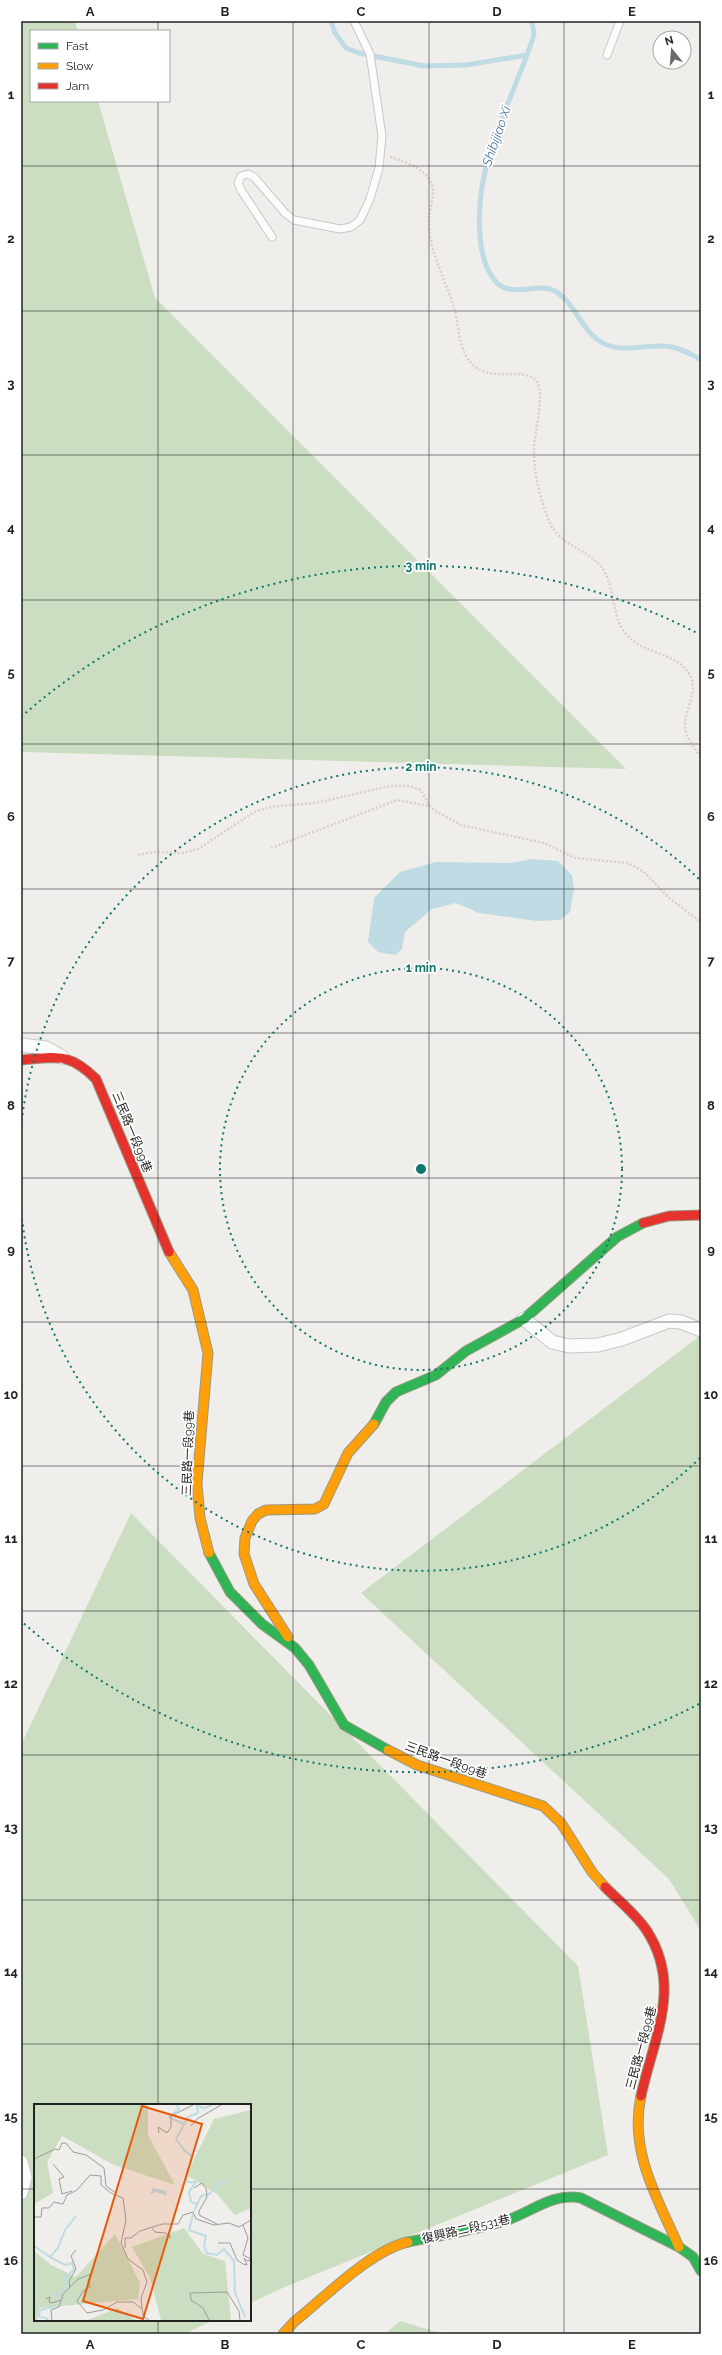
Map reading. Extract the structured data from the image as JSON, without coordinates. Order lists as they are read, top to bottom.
{
  "streets": {
    "street": ["三民路一段99巷", "復興路二段531巷"]
  },
  "crossings": [
    ["三民路一段99巷", "復興路二段531巷"]
  ],
  "water": ["Shibijiao Xi"],
  "legend": ["Fast", "Slow", "Jam"],
  "north": "top",
  "grid": {
    "columns": [
      "A",
      "B",
      "C",
      "D",
      "E"
    ],
    "rows": [
      "1",
      "2",
      "3",
      "4",
      "5",
      "6",
      "7",
      "8",
      "9",
      "10",
      "11",
      "12",
      "13",
      "14",
      "15",
      "16"
    ]
  },
  "rings": ["3 min", "2 min", "1 min"]
}
